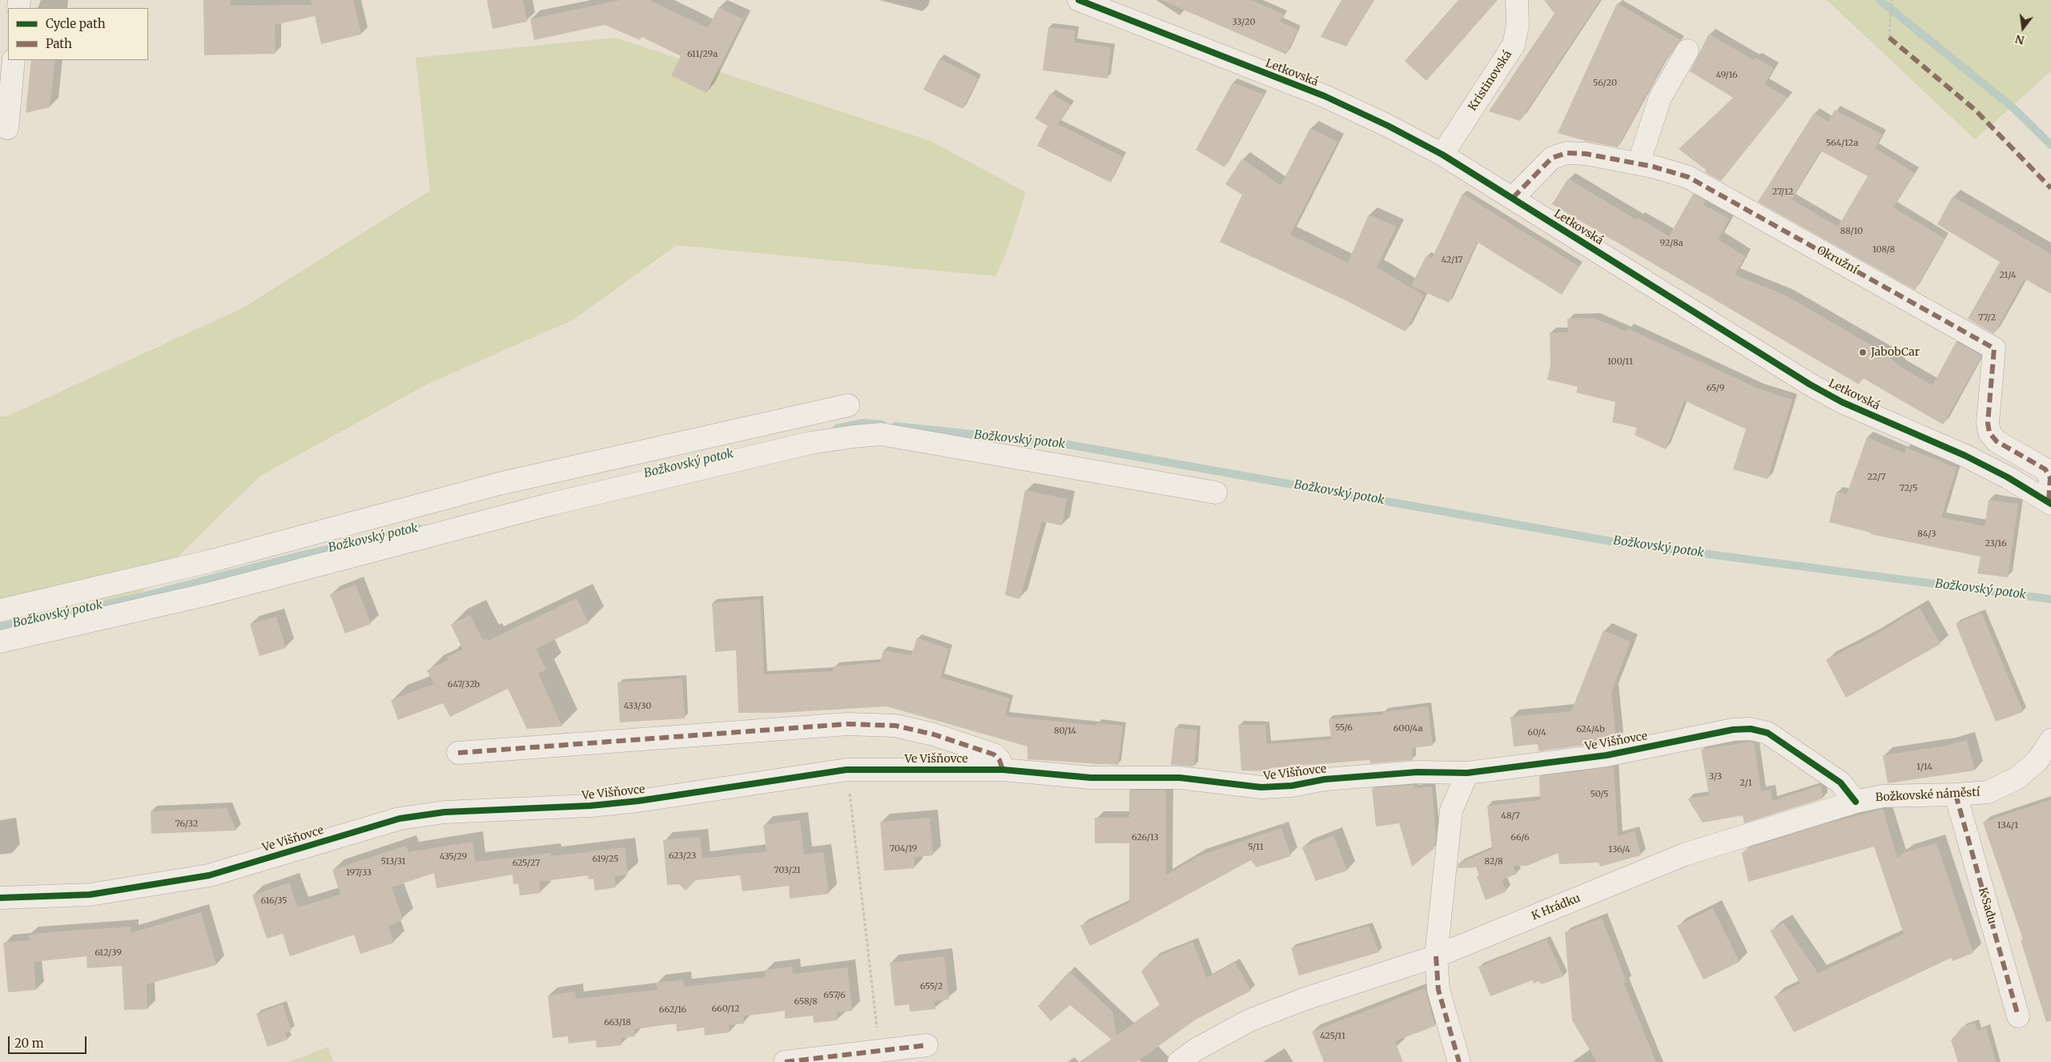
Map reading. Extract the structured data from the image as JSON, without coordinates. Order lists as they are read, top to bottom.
{
  "streets": {
    "street": [
      "Letkovská",
      "Kristinovská",
      "Okružní",
      "Ve Višňovce",
      "Božkovské náměstí",
      "K Sadu",
      "K Hrádku"
    ]
  },
  "crossings": [
    ["Letkovská", "Kristinovská"],
    ["Letkovská", "Okružní"],
    ["Ve Višňovce", "Božkovské náměstí"],
    ["Ve Višňovce", "K Hrádku"],
    ["Božkovské náměstí", "K Sadu"],
    ["Božkovské náměstí", "K Hrádku"]
  ],
  "water": ["Božkovský potok"],
  "places": ["JabobCar"],
  "house_numbers": [
    "33/20",
    "611/29a",
    "49/16",
    "56/20",
    "564/12a",
    "27/12",
    "88/10",
    "92/8a",
    "108/8",
    "42/17",
    "21/4",
    "77/2",
    "100/11",
    "65/9",
    "22/7",
    "72/5",
    "84/3",
    "23/16",
    "647/32b",
    "433/30",
    "55/6",
    "600/4a",
    "624/4b",
    "80/14",
    "60/4",
    "1/14",
    "3/3",
    "2/1",
    "50/5",
    "48/7",
    "76/32",
    "134/1",
    "626/13",
    "66/6",
    "5/11",
    "704/19",
    "136/4",
    "623/23",
    "435/29",
    "619/25",
    "513/31",
    "82/8",
    "625/27",
    "703/21",
    "197/33",
    "616/35",
    "612/39",
    "655/2",
    "657/6",
    "658/8",
    "660/12",
    "662/16",
    "663/18",
    "425/11"
  ],
  "legend": ["Cycle path", "Path"],
  "scale_bar": "20 m",
  "north": "bottom"
}
